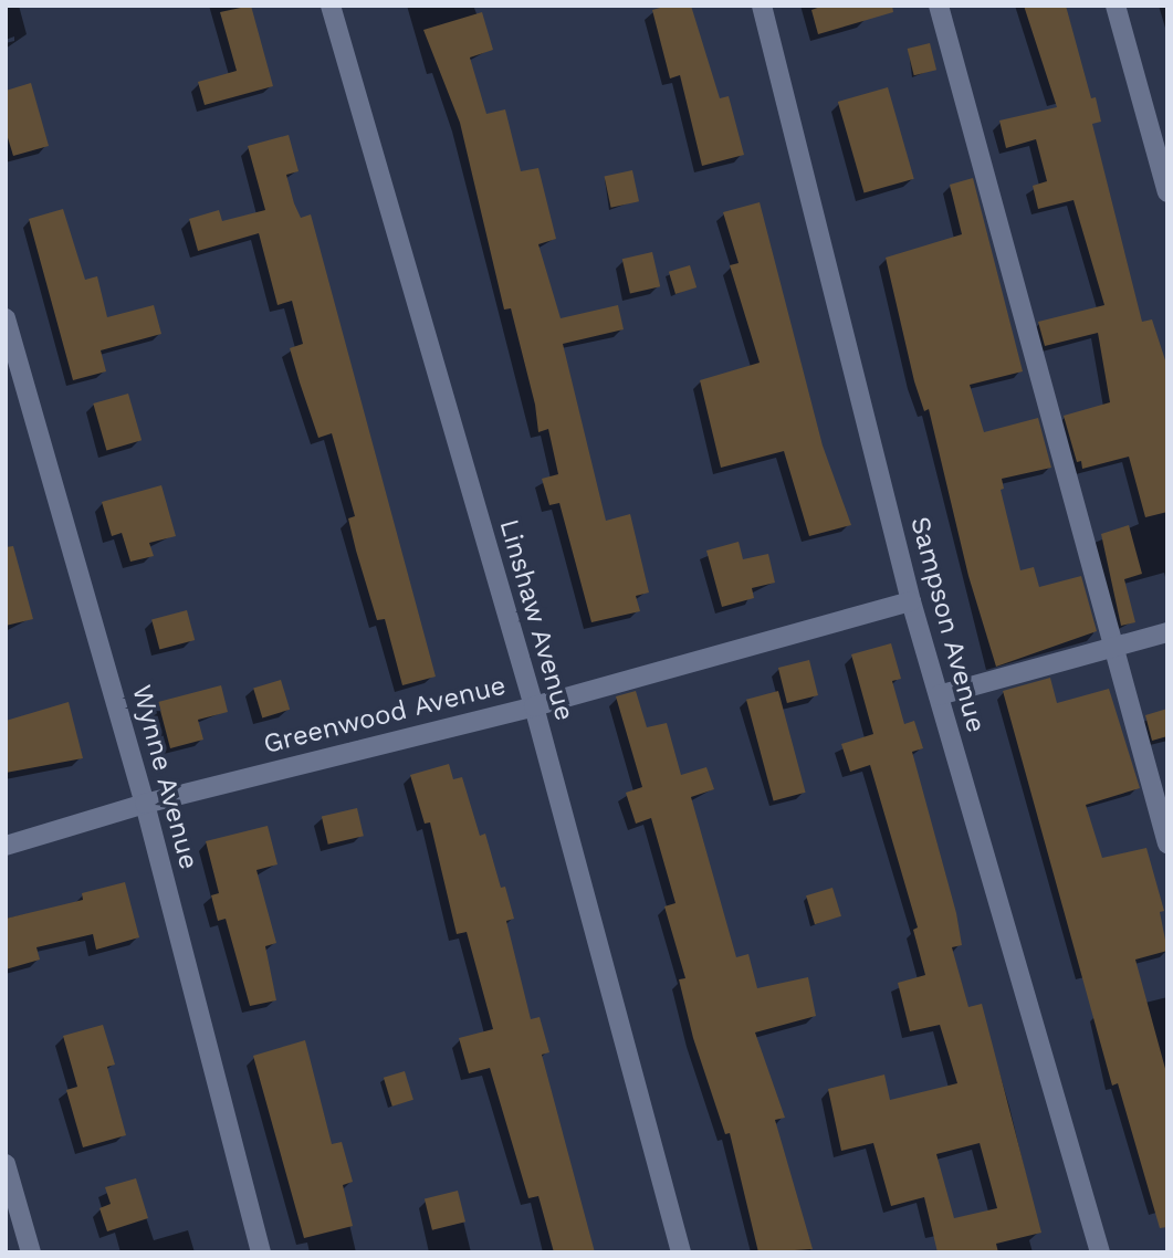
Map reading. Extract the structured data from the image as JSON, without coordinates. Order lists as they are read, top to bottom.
{
  "streets": {
    "street": [
      "Linshaw Avenue",
      "Sampson Avenue",
      "Greenwood Avenue",
      "Wynne Avenue"
    ]
  },
  "crossings": [
    ["Linshaw Avenue", "Greenwood Avenue"],
    ["Sampson Avenue", "Greenwood Avenue"],
    ["Greenwood Avenue", "Wynne Avenue"]
  ]
}
